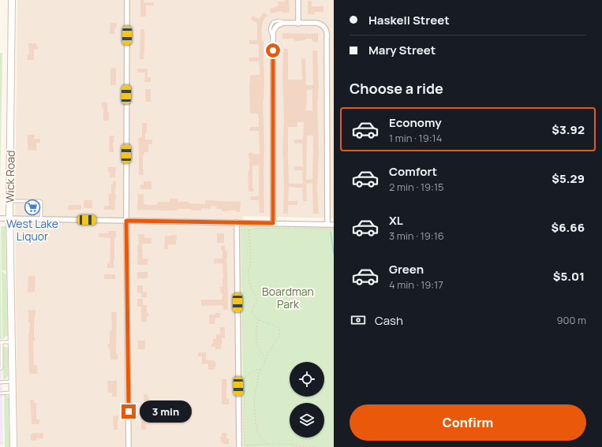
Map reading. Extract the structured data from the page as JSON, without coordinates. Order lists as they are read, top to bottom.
{
  "streets": {
    "street": ["Wick Road"]
  },
  "parks": ["Boardman Park"],
  "places": {
    "supermarket": ["West Lake Liquor"]
  },
  "page": {
    "banner": ["Haskell Street", "Mary Street"],
    "heading": "Choose a ride",
    "list": [
      {
        "name": "Economy",
        "note": "1 min · 19:14",
        "value": "$3.92"
      },
      {
        "name": "Comfort",
        "note": "2 min · 19:15",
        "value": "$5.29"
      },
      {
        "name": "XL",
        "note": "3 min · 19:16",
        "value": "$6.66"
      },
      {
        "name": "Green",
        "note": "4 min · 19:17",
        "value": "$5.01"
      }
    ],
    "pay": ["Cash", "900 m"],
    "buttons": "Confirm",
    "bubble": "3 min"
  }
}
